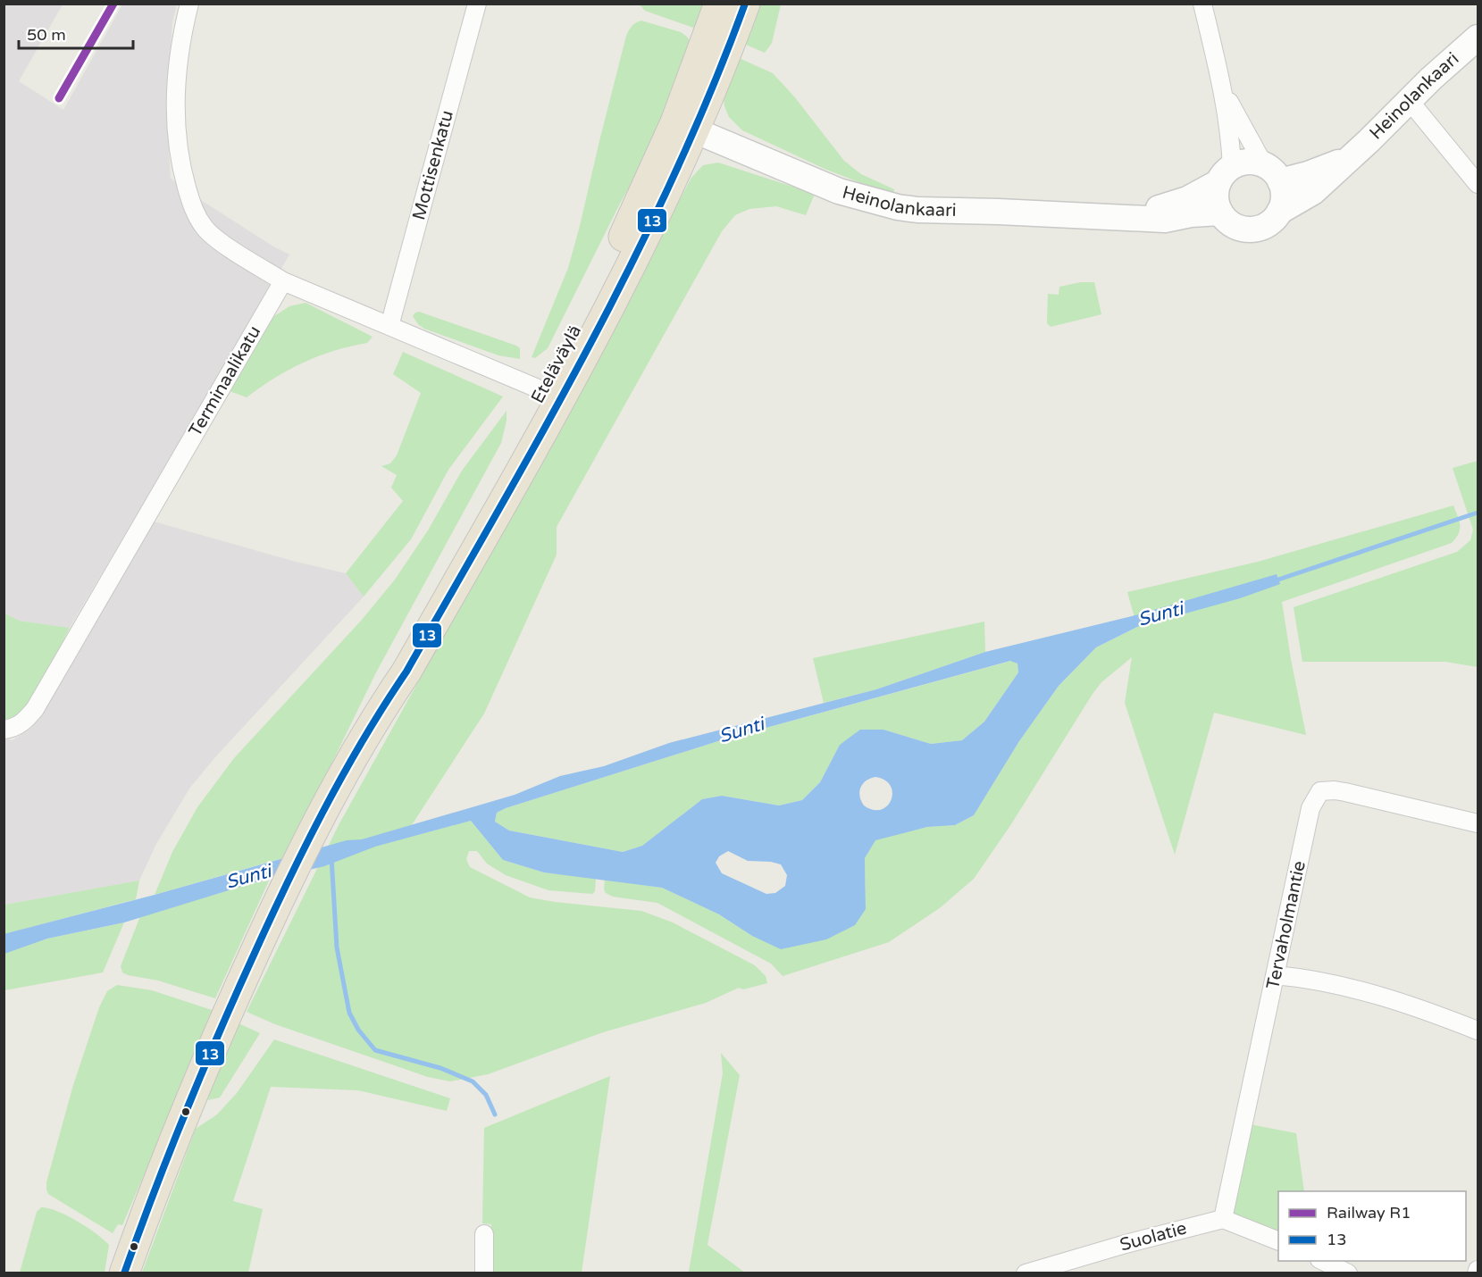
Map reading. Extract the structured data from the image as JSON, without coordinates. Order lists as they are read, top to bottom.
{
  "streets": {
    "highway": ["Eteläväylä"],
    "street": [
      "Heinolankaari",
      "Mottisenkatu",
      "Terminaalikatu",
      "Tervaholmantie",
      "Suolatie"
    ]
  },
  "crossings": [
    ["Heinolankaari", "Eteläväylä"],
    ["Tervaholmantie", "Suolatie"]
  ],
  "water": ["Sunti"],
  "lines": ["rail line R1", "transit line 13"],
  "legend": ["Railway R1", "13"],
  "scale_bar": "50 m"
}
